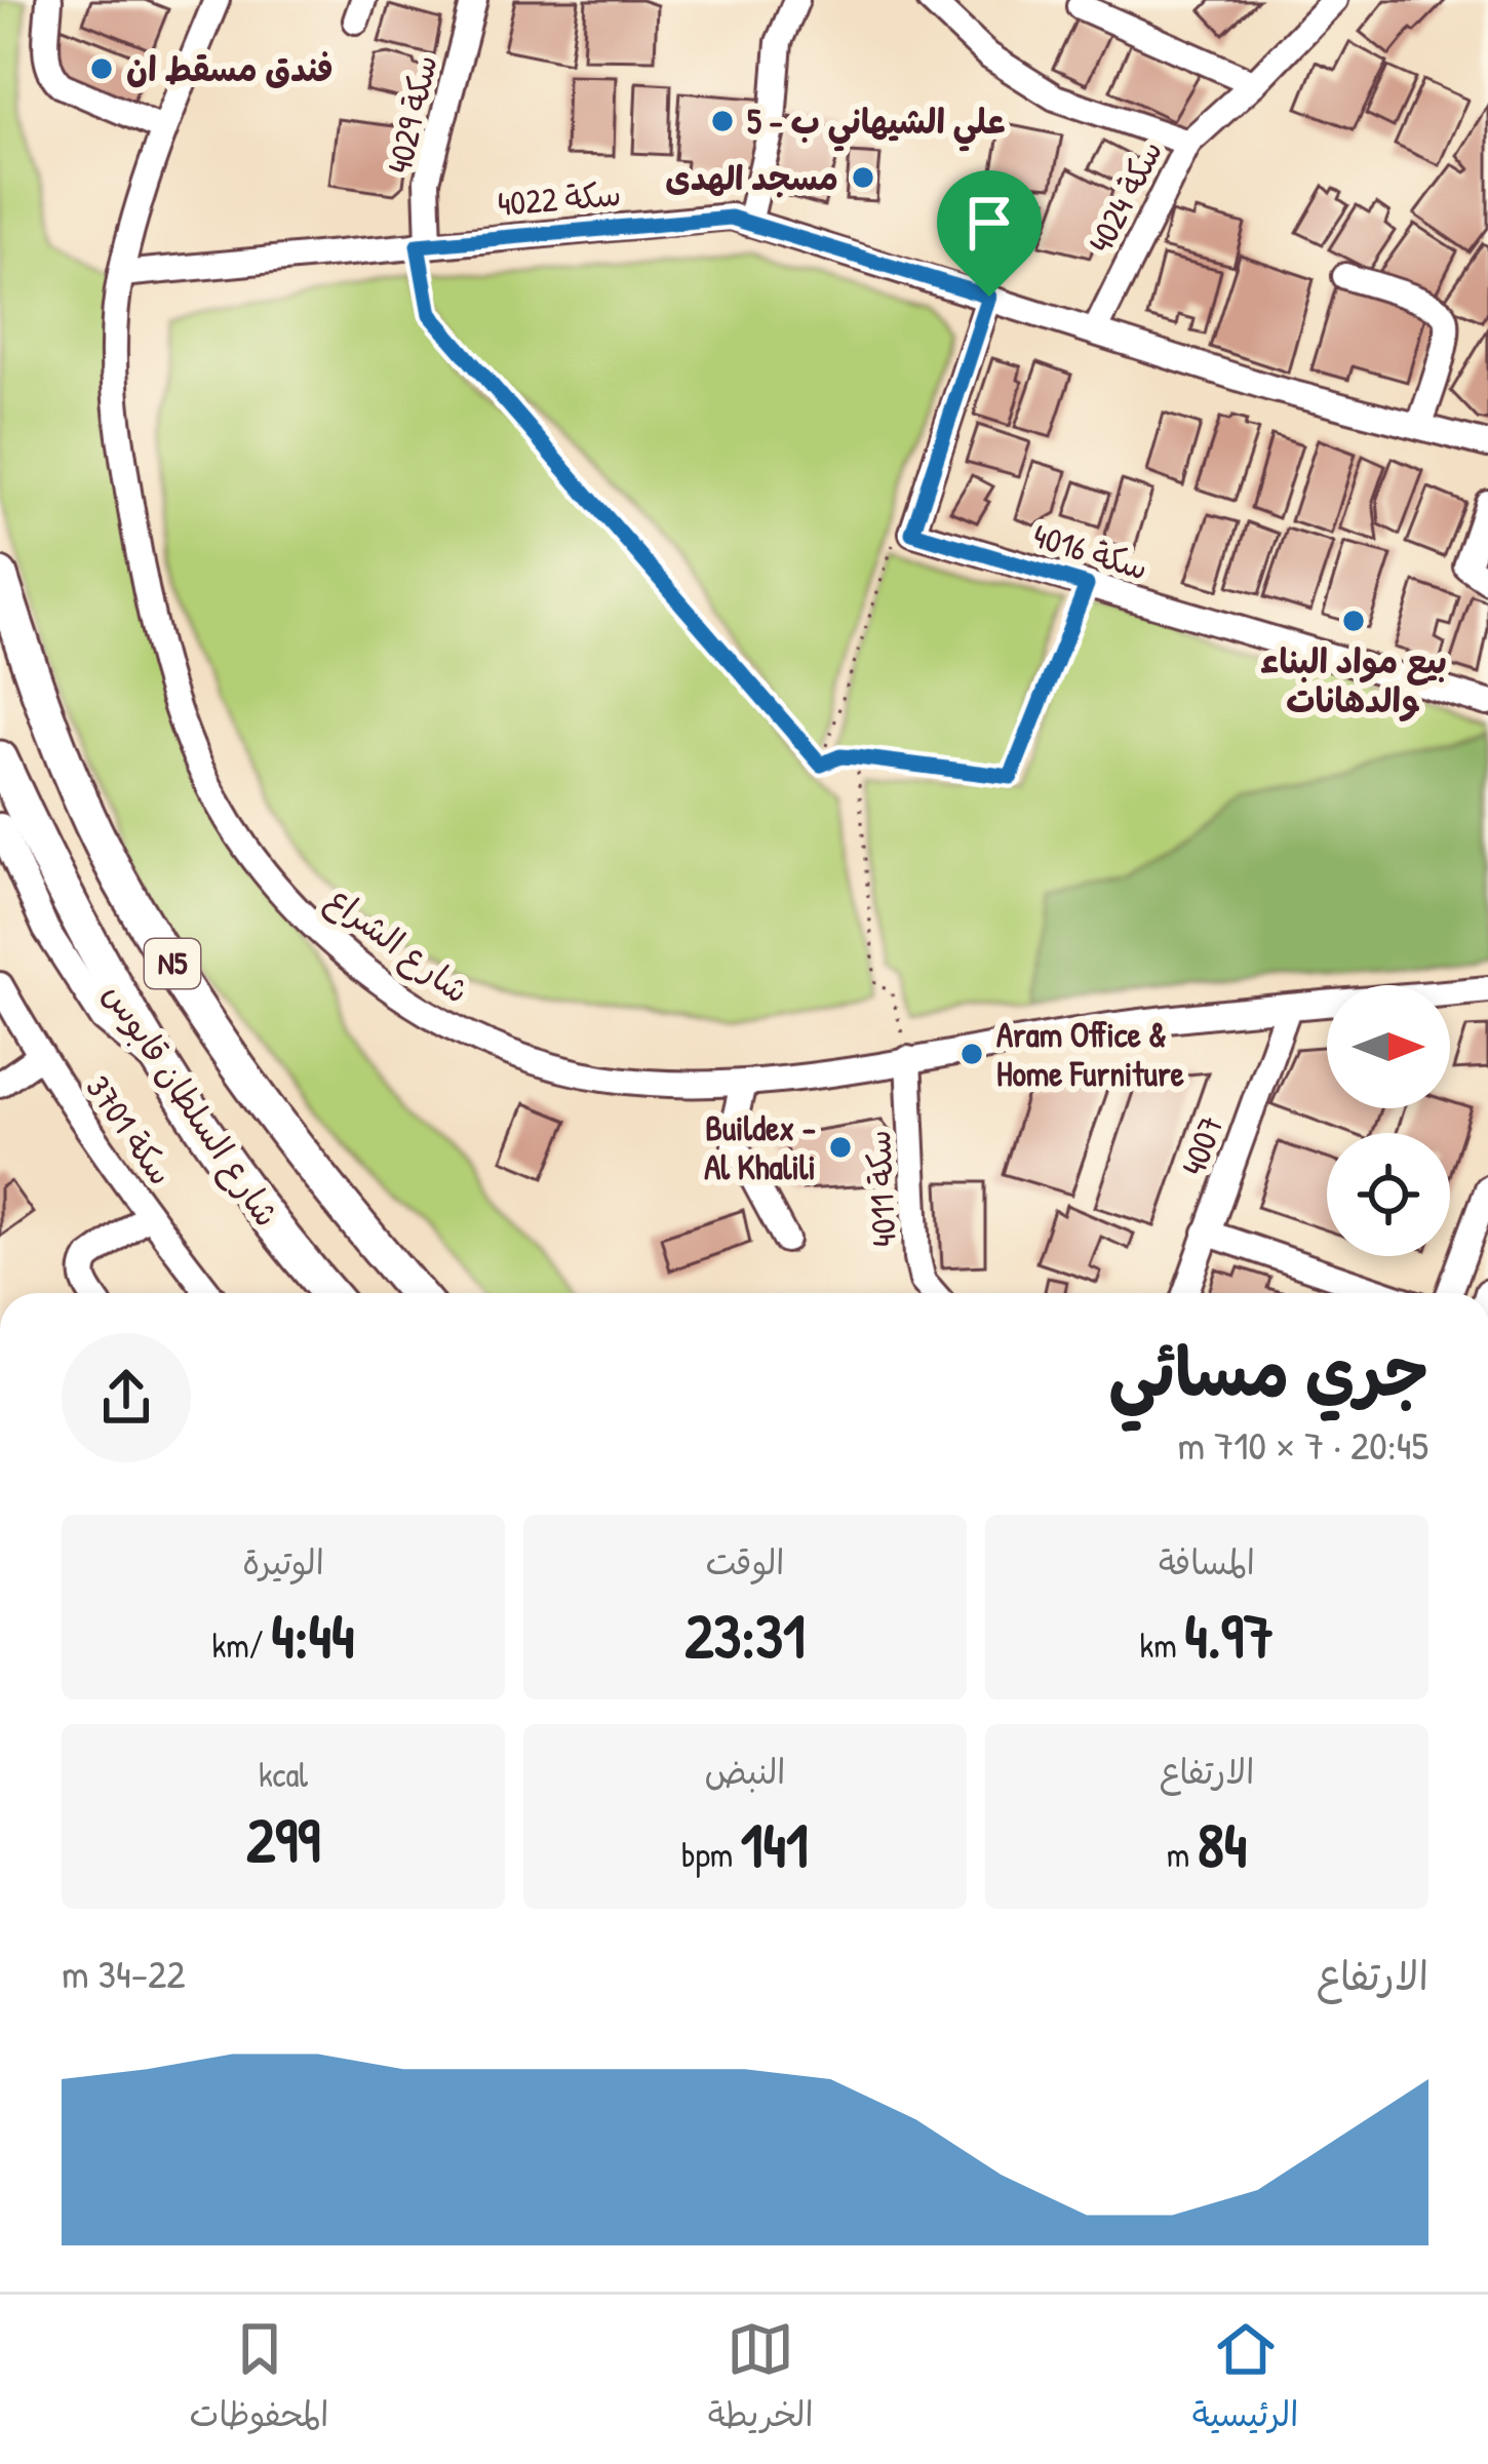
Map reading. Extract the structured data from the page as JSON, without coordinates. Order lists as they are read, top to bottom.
{
  "streets": {
    "highway": ["N5", "شارع السلطان قابوس"],
    "street": [
      "سكة 4029",
      "سكة 4024",
      "سكة 4022",
      "سكة 4016",
      "شارع الشراع",
      "سكة 3701",
      "4007",
      "سكة 4011"
    ]
  },
  "crossings": [
    ["سكة 4029", "سكة 4022"],
    ["سكة 4024", "سكة 4022"],
    ["سكة 4022", "شارع الشراع"],
    ["شارع الشراع", "4007"],
    ["شارع الشراع", "سكة 4011"]
  ],
  "places": [
    "فندق مسقط ان",
    "علي الشيهاني ب - 5",
    "مسجد الهدى",
    "بيع مواد البناء والدهانات",
    "Aram Office & Home Furniture",
    "Buildex - Al Khalili"
  ],
  "north": "right",
  "page": {
    "heading": ["جري مسائي", "20:45 · 7 × 710 m"],
    "stats": [
      ["المسافة", "4.97 km"],
      ["الوقت", "23:31"],
      ["الوتيرة", "4:44 /km"],
      ["الارتفاع", "84 m"],
      ["النبض", "141 bpm"],
      ["kcal", "299"]
    ],
    "chart": ["الارتفاع", "22–34 m"],
    "tabs": ["الرئيسية", "الخريطة", "المحفوظات"]
  }
}
